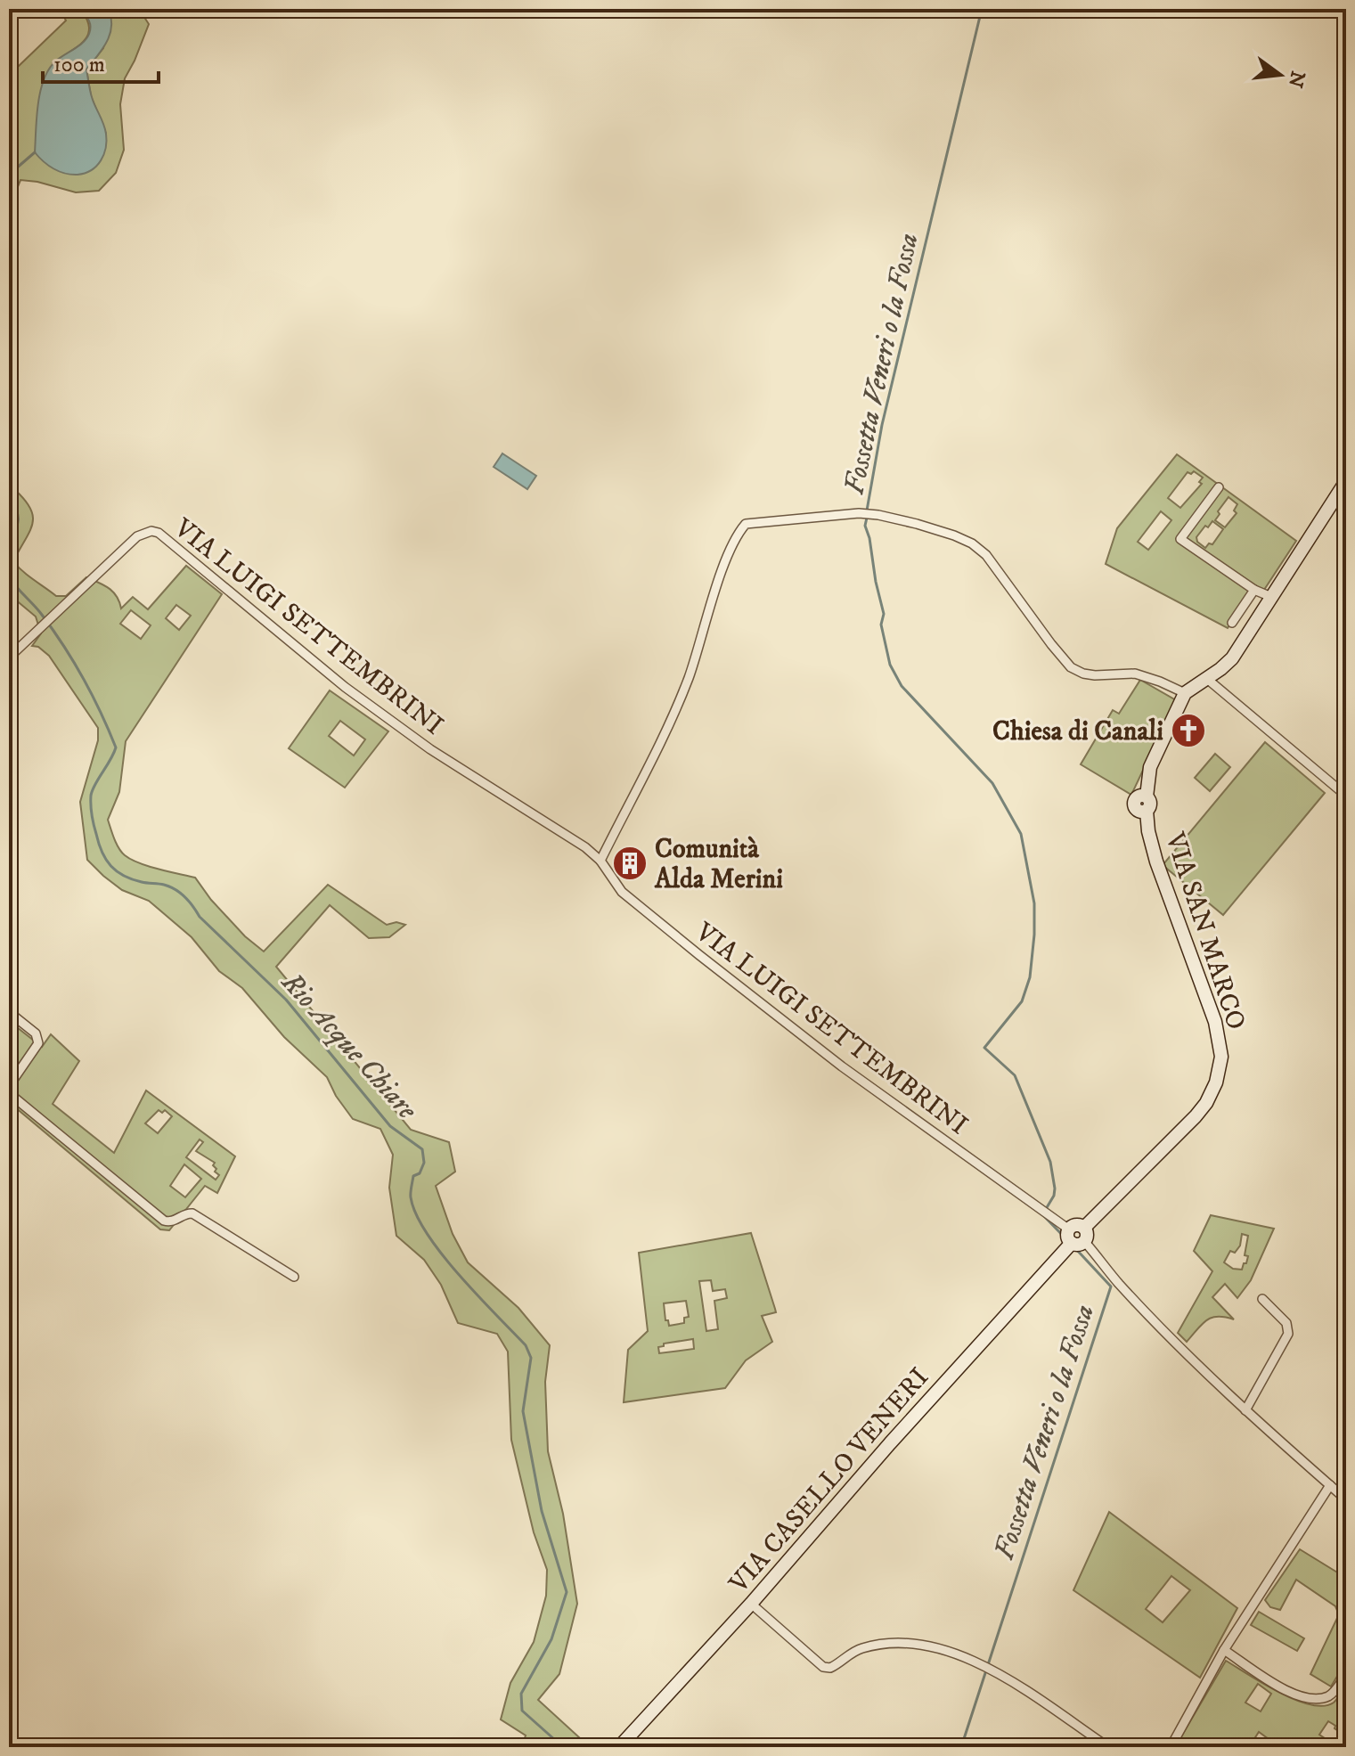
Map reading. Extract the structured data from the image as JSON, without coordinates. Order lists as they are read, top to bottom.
{
  "streets": {
    "street": ["VIA LUIGI SETTEMBRINI", "VIA SAN MARCO", "VIA CASELLO VENERI"]
  },
  "crossings": [
    ["VIA LUIGI SETTEMBRINI", "VIA SAN MARCO"],
    ["VIA LUIGI SETTEMBRINI", "VIA CASELLO VENERI"],
    ["VIA SAN MARCO", "VIA CASELLO VENERI"]
  ],
  "water": ["Fossetta Veneri o la Fossa", "Rio Acque Chiare"],
  "places": {
    "church": ["Chiesa di Canali"],
    "building": ["Comunità Alda Merini"]
  },
  "scale_bar": "100 m",
  "north": "right"
}
